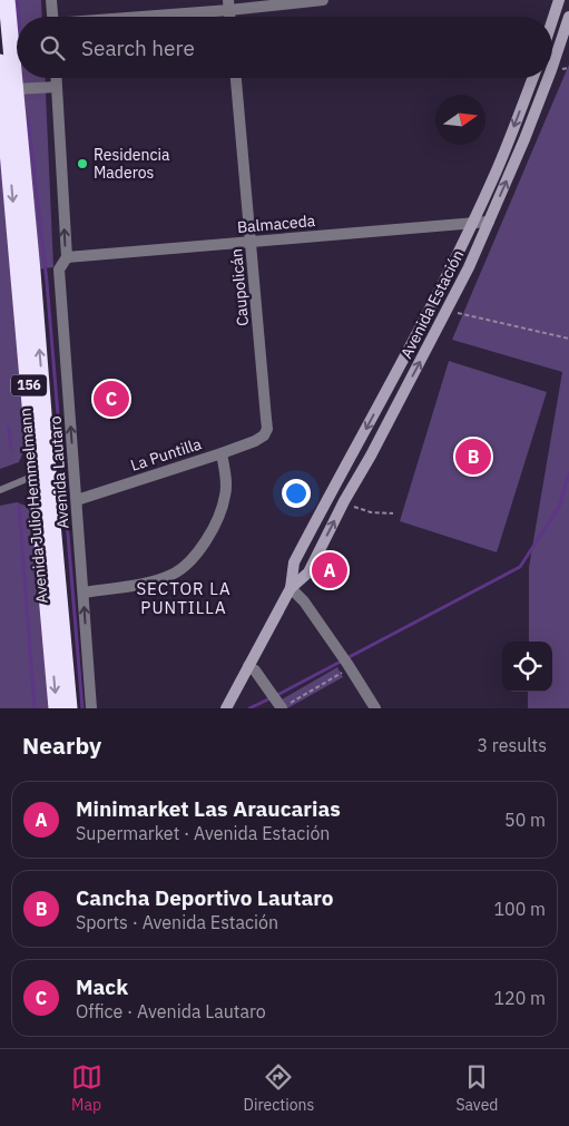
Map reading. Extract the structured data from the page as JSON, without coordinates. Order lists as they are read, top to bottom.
{
  "streets": {
    "highway": ["156", "Avenida Julio Hemmelmann"],
    "street": [
      "Balmaceda",
      "Caupolicán",
      "Avenida Estación",
      "La Puntilla",
      "Avenida Lautaro"
    ]
  },
  "crossings": [
    ["Balmaceda", "Caupolicán"],
    ["Balmaceda", "Avenida Estación"],
    ["Balmaceda", "Avenida Lautaro"],
    ["Caupolicán", "La Puntilla"],
    ["La Puntilla", "Avenida Lautaro"]
  ],
  "one_way": ["Avenida Lautaro"],
  "districts": ["SECTOR LA PUNTILLA"],
  "places": ["Residencia Maderos"],
  "north": "right",
  "page": {
    "search": "Search here",
    "pins": ["C", "B", "A"],
    "heading": ["Nearby", "3 results"],
    "list": [
      {
        "mark": "A",
        "name": "Minimarket Las Araucarias",
        "note": "Supermarket · Avenida Estación",
        "value": "50 m"
      },
      {
        "mark": "B",
        "name": "Cancha Deportivo Lautaro",
        "note": "Sports · Avenida Estación",
        "value": "100 m"
      },
      {
        "mark": "C",
        "name": "Mack",
        "note": "Office · Avenida Lautaro",
        "value": "120 m"
      }
    ],
    "nav": ["Map", "Directions", "Saved"]
  }
}
